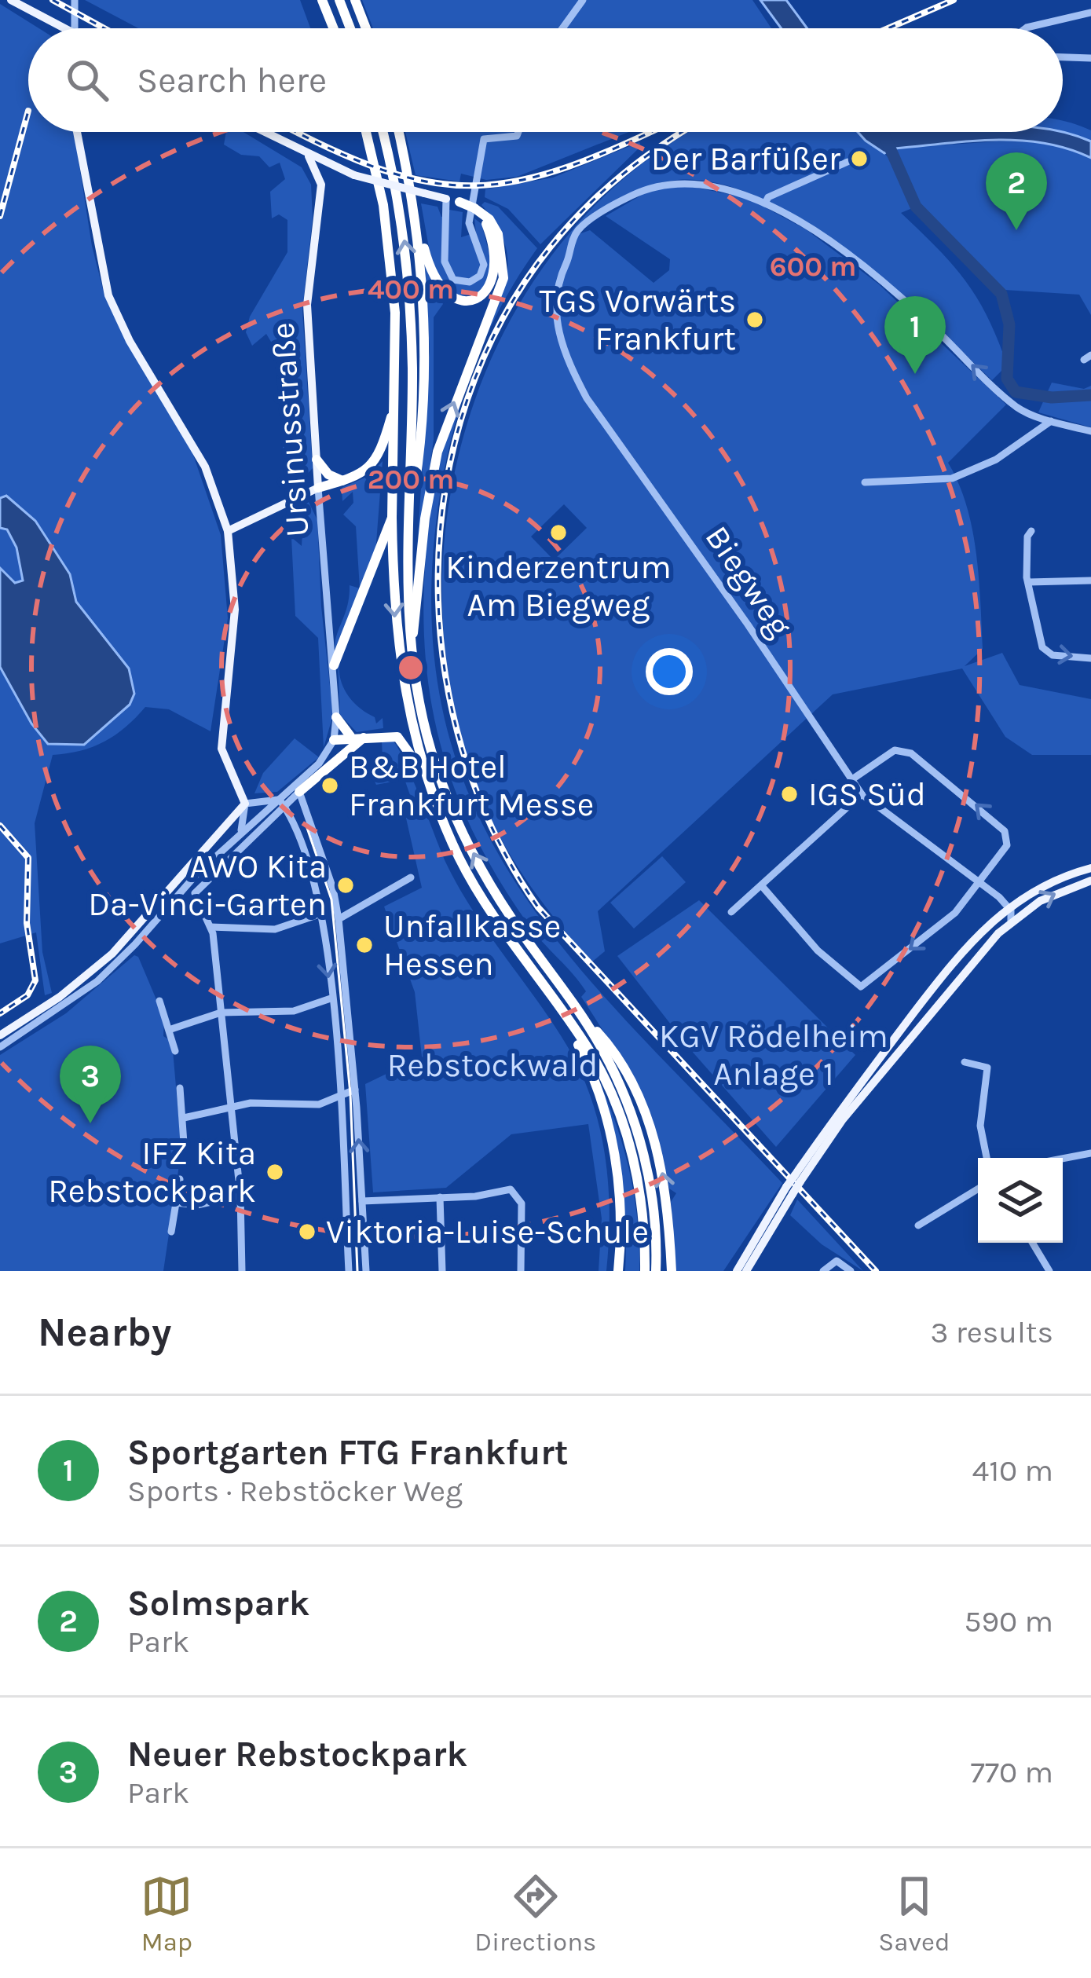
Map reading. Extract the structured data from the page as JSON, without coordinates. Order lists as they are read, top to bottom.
{
  "streets": {
    "main road": ["Ursinusstraße"],
    "street": ["Biegweg"]
  },
  "parks": ["KGV Rödelheim Anlage 1", "Rebstockwald"],
  "places": [
    "Der Barfüßer",
    "TGS Vorwärts Frankfurt",
    "Kinderzentrum Am Biegweg",
    "B&B Hotel Frankfurt Messe",
    "IGS Süd",
    "AWO Kita Da-Vinci-Garten",
    "Unfallkasse Hessen",
    "IFZ Kita Rebstockpark",
    "Viktoria-Luise-Schule"
  ],
  "page": {
    "search": "Search here",
    "pins": ["2", "1", "3"],
    "heading": ["Nearby", "3 results"],
    "list": [
      {
        "mark": "1",
        "name": "Sportgarten FTG Frankfurt",
        "note": "Sports · Rebstöcker Weg",
        "value": "410 m"
      },
      {
        "mark": "2",
        "name": "Solmspark",
        "note": "Park",
        "value": "590 m"
      },
      {
        "mark": "3",
        "name": "Neuer Rebstockpark",
        "note": "Park",
        "value": "770 m"
      }
    ],
    "nav": ["Map", "Directions", "Saved"]
  },
  "rings": ["600 m", "400 m", "200 m"]
}
